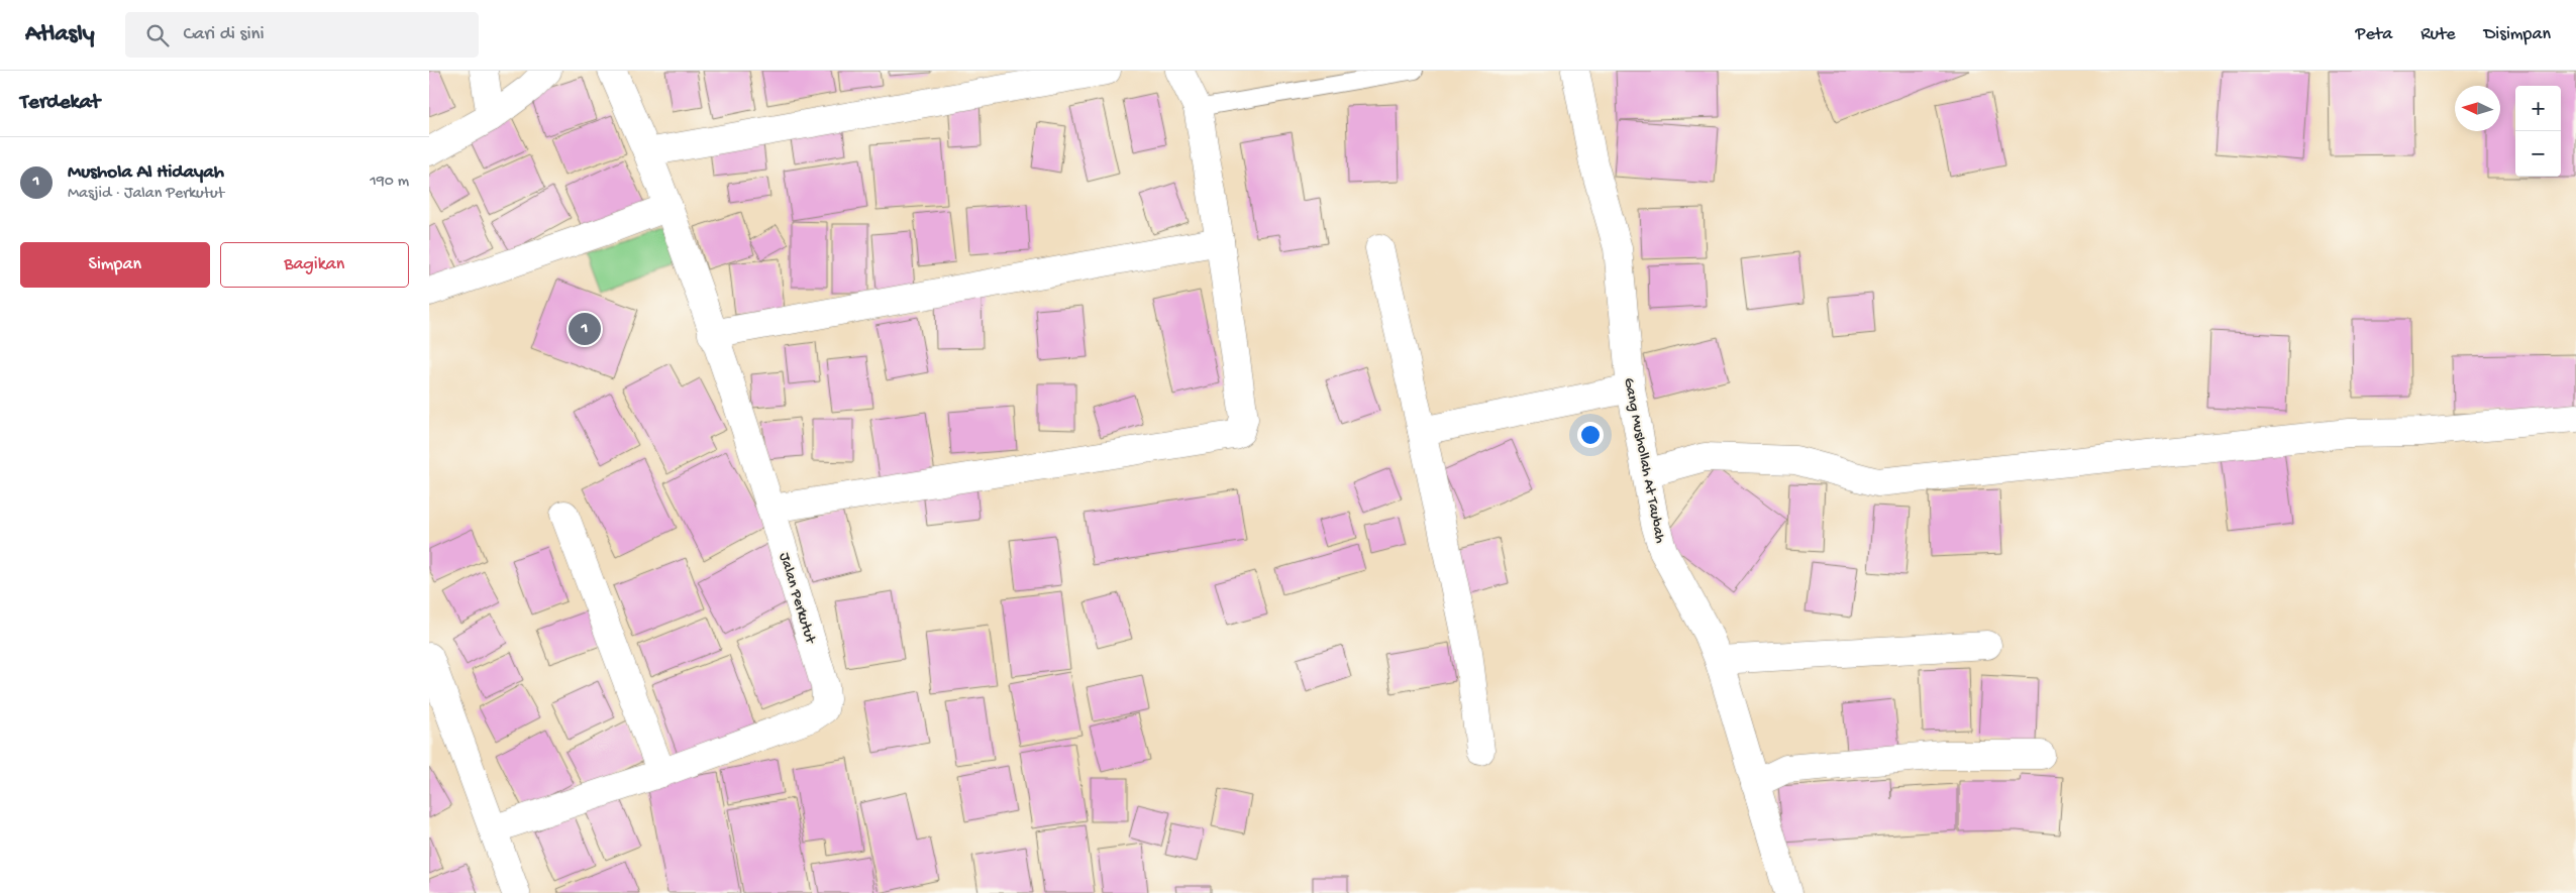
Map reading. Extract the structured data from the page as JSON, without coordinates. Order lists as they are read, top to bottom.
{
  "streets": {
    "street": ["Gang Mushollah At Taubah", "Jalan Perkutut"]
  },
  "north": "left",
  "page": {
    "header": "Atlasly",
    "search": "Cari di sini",
    "nav": ["Peta", "Rute", "Disimpan"],
    "heading": "Terdekat",
    "map_buttons": ["+", "−"],
    "list": [
      {
        "mark": "1",
        "name": "Mushola Al Hidayah",
        "note": "Masjid · Jalan Perkutut",
        "value": "190 m"
      }
    ],
    "buttons": ["Simpan", "Bagikan"],
    "pins": "1"
  }
}
